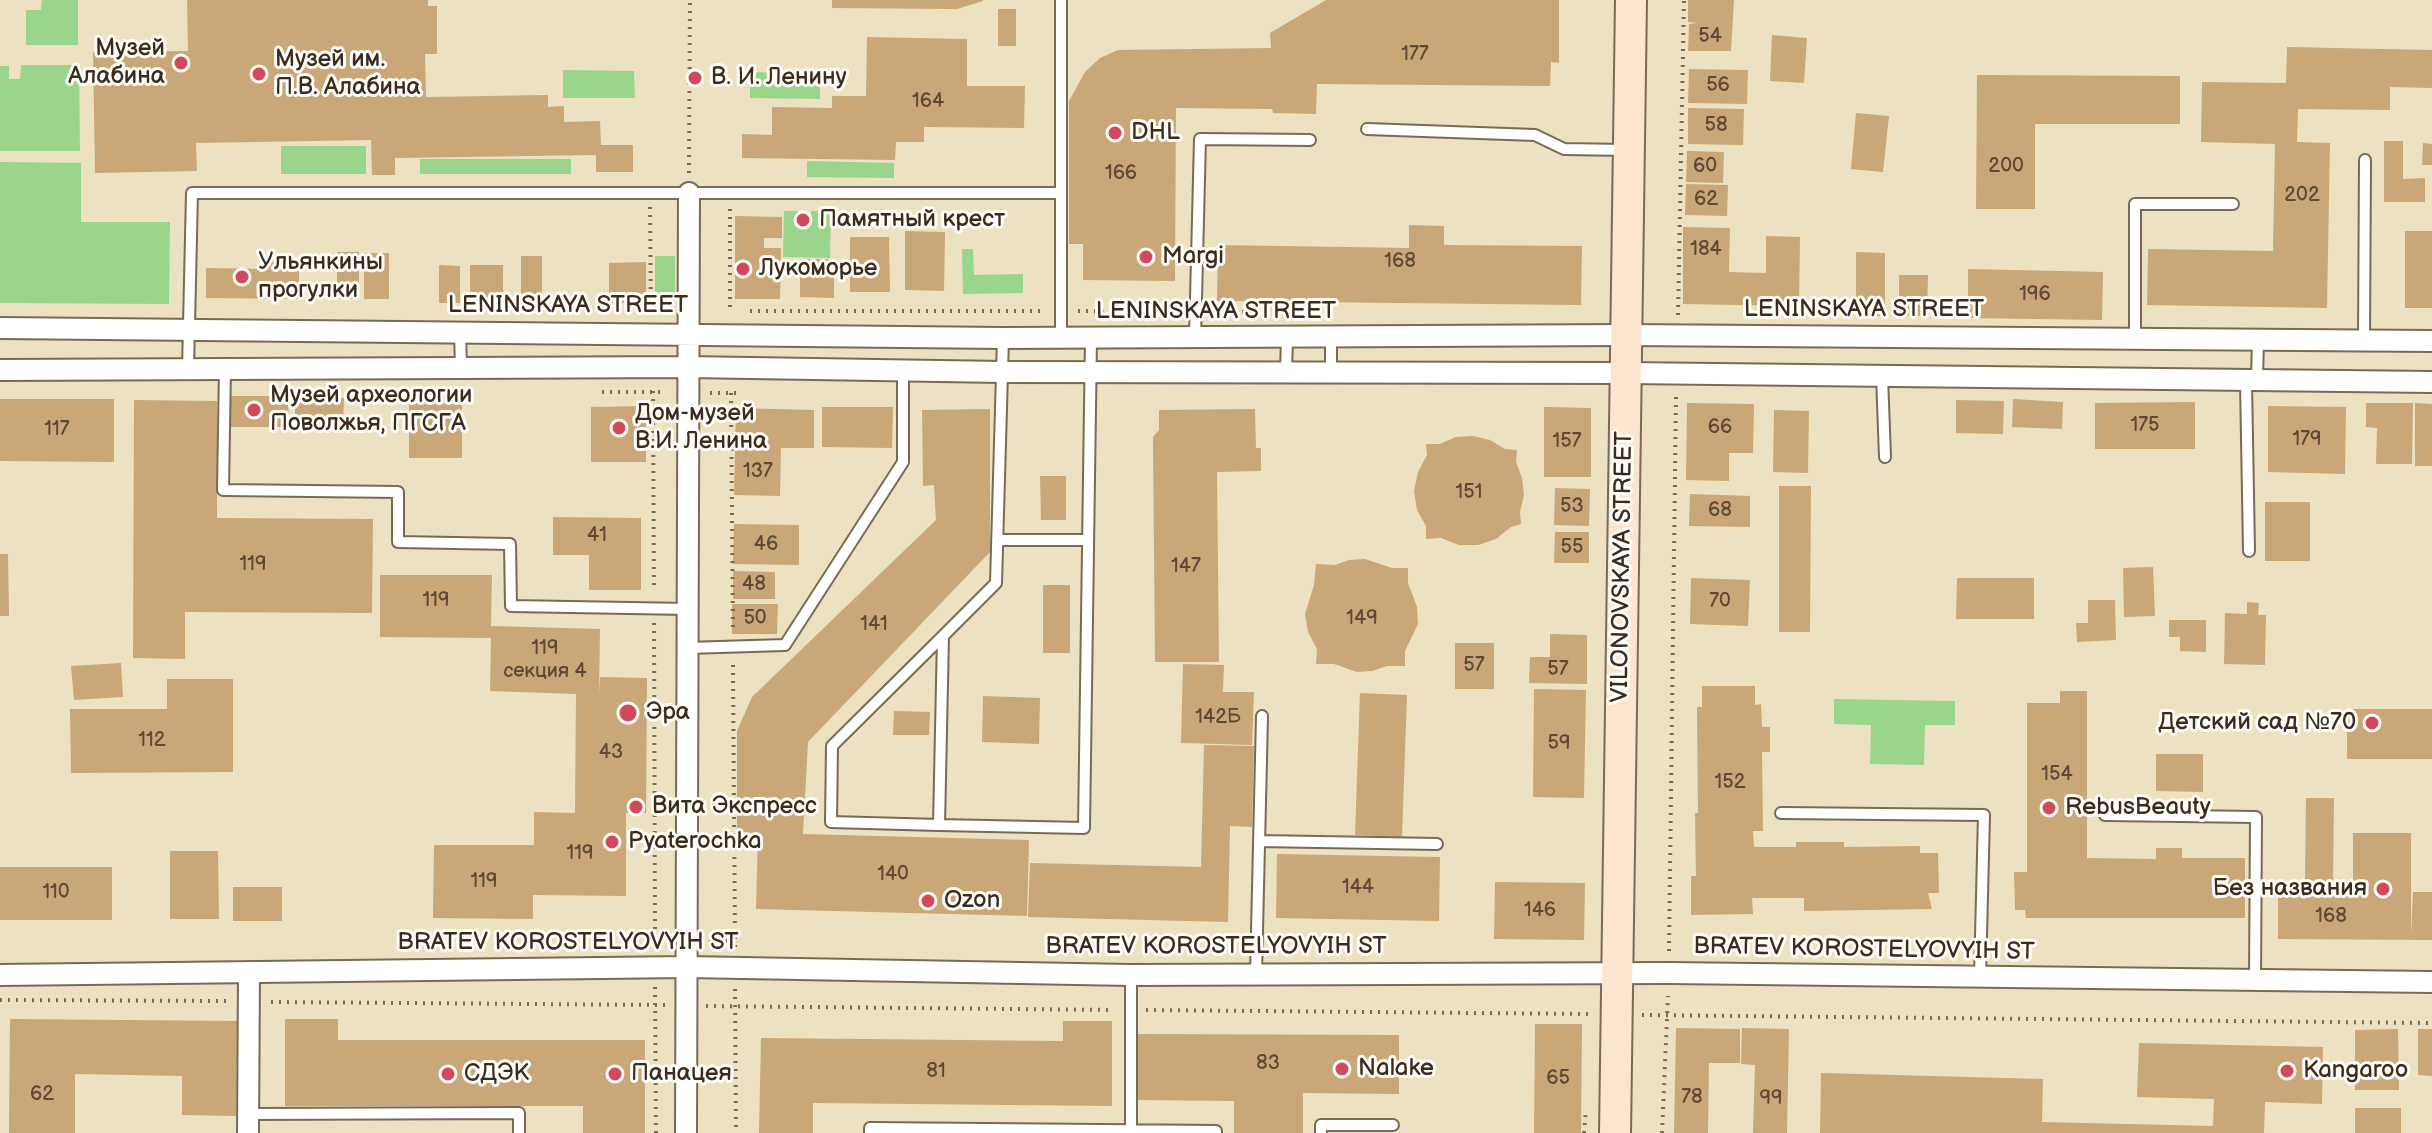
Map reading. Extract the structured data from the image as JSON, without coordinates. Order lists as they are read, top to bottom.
{
  "streets": {
    "main road": ["VILONOVSKAYA STREET"],
    "street": ["LENINSKAYA STREET", "BRATEV KOROSTELYOVYIH ST"]
  },
  "crossings": [
    ["LENINSKAYA STREET", "VILONOVSKAYA STREET"],
    ["VILONOVSKAYA STREET", "BRATEV KOROSTELYOVYIH ST"]
  ],
  "places": [
    "Музей Алабина",
    "Музей им. П.В. Алабина",
    "В. И. Ленину",
    "DHL",
    "Памятный крест",
    "Margi",
    "Лукоморье",
    "Ульянкины прогулки",
    "Музей археологии Поволжья, ПГСГА",
    "Дом-музей В.И. Ленина",
    "Эра",
    "Детский сад №70",
    "Вита Экспресс",
    "RebusBeauty",
    "Pyaterochka",
    "Без названия",
    "Ozon",
    "Nalake",
    "Kangaroo",
    "СДЭК",
    "Панацея"
  ],
  "house_numbers": [
    "54",
    "177",
    "56",
    "164",
    "58",
    "60",
    "200",
    "166",
    "202",
    "62",
    "184",
    "168",
    "196",
    "175",
    "66",
    "117",
    "179",
    "157",
    "137",
    "151",
    "53",
    "68",
    "41",
    "46",
    "55",
    "119",
    "147",
    "48",
    "119",
    "70",
    "50",
    "149",
    "141",
    "119 секция 4",
    "57",
    "57",
    "142Б",
    "112",
    "59",
    "43",
    "154",
    "152",
    "119",
    "140",
    "119",
    "144",
    "110",
    "146",
    "168",
    "83",
    "81",
    "65",
    "62",
    "78",
    "99"
  ]
}
